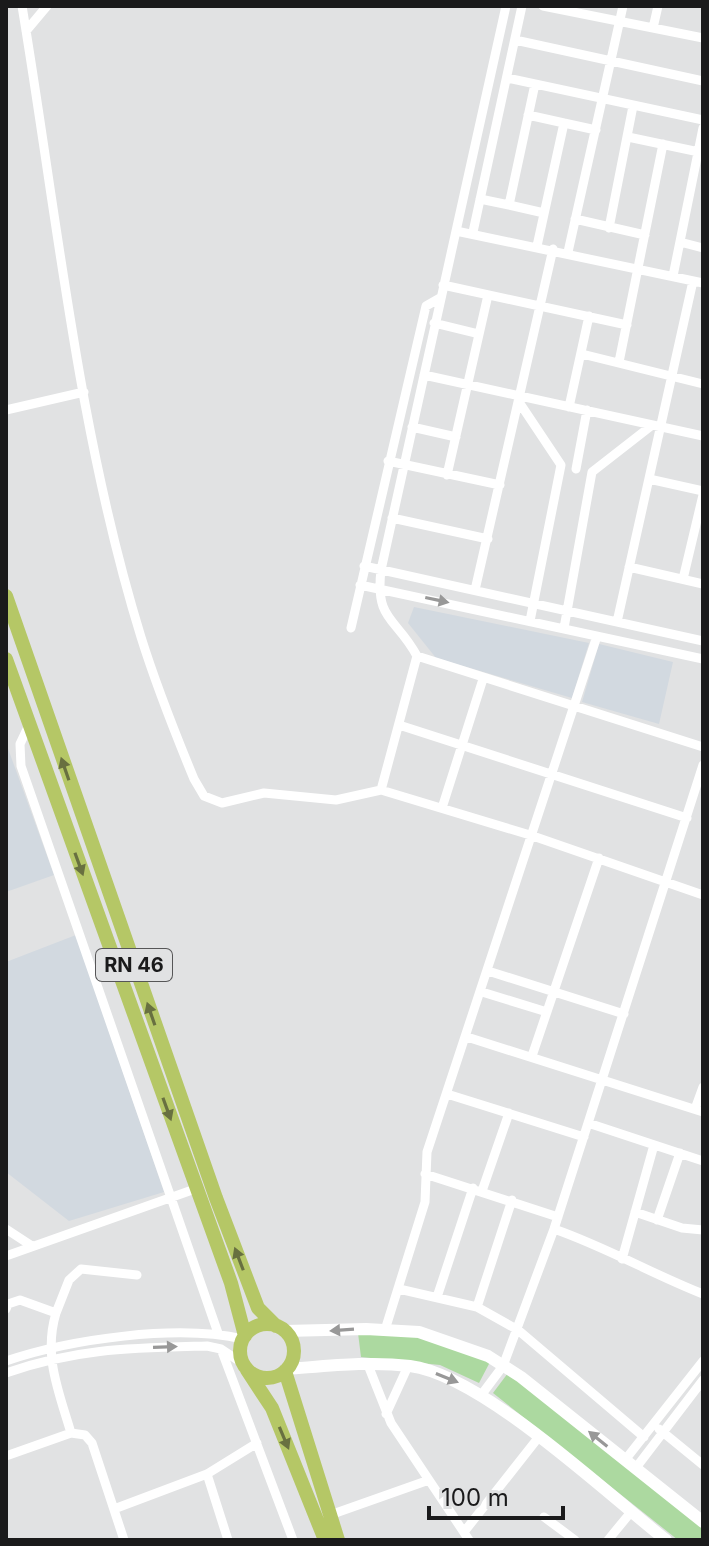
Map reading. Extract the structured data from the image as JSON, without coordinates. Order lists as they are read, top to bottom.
{
  "streets": {
    "main road": ["RN 46"]
  },
  "scale_bar": "100 m"
}
